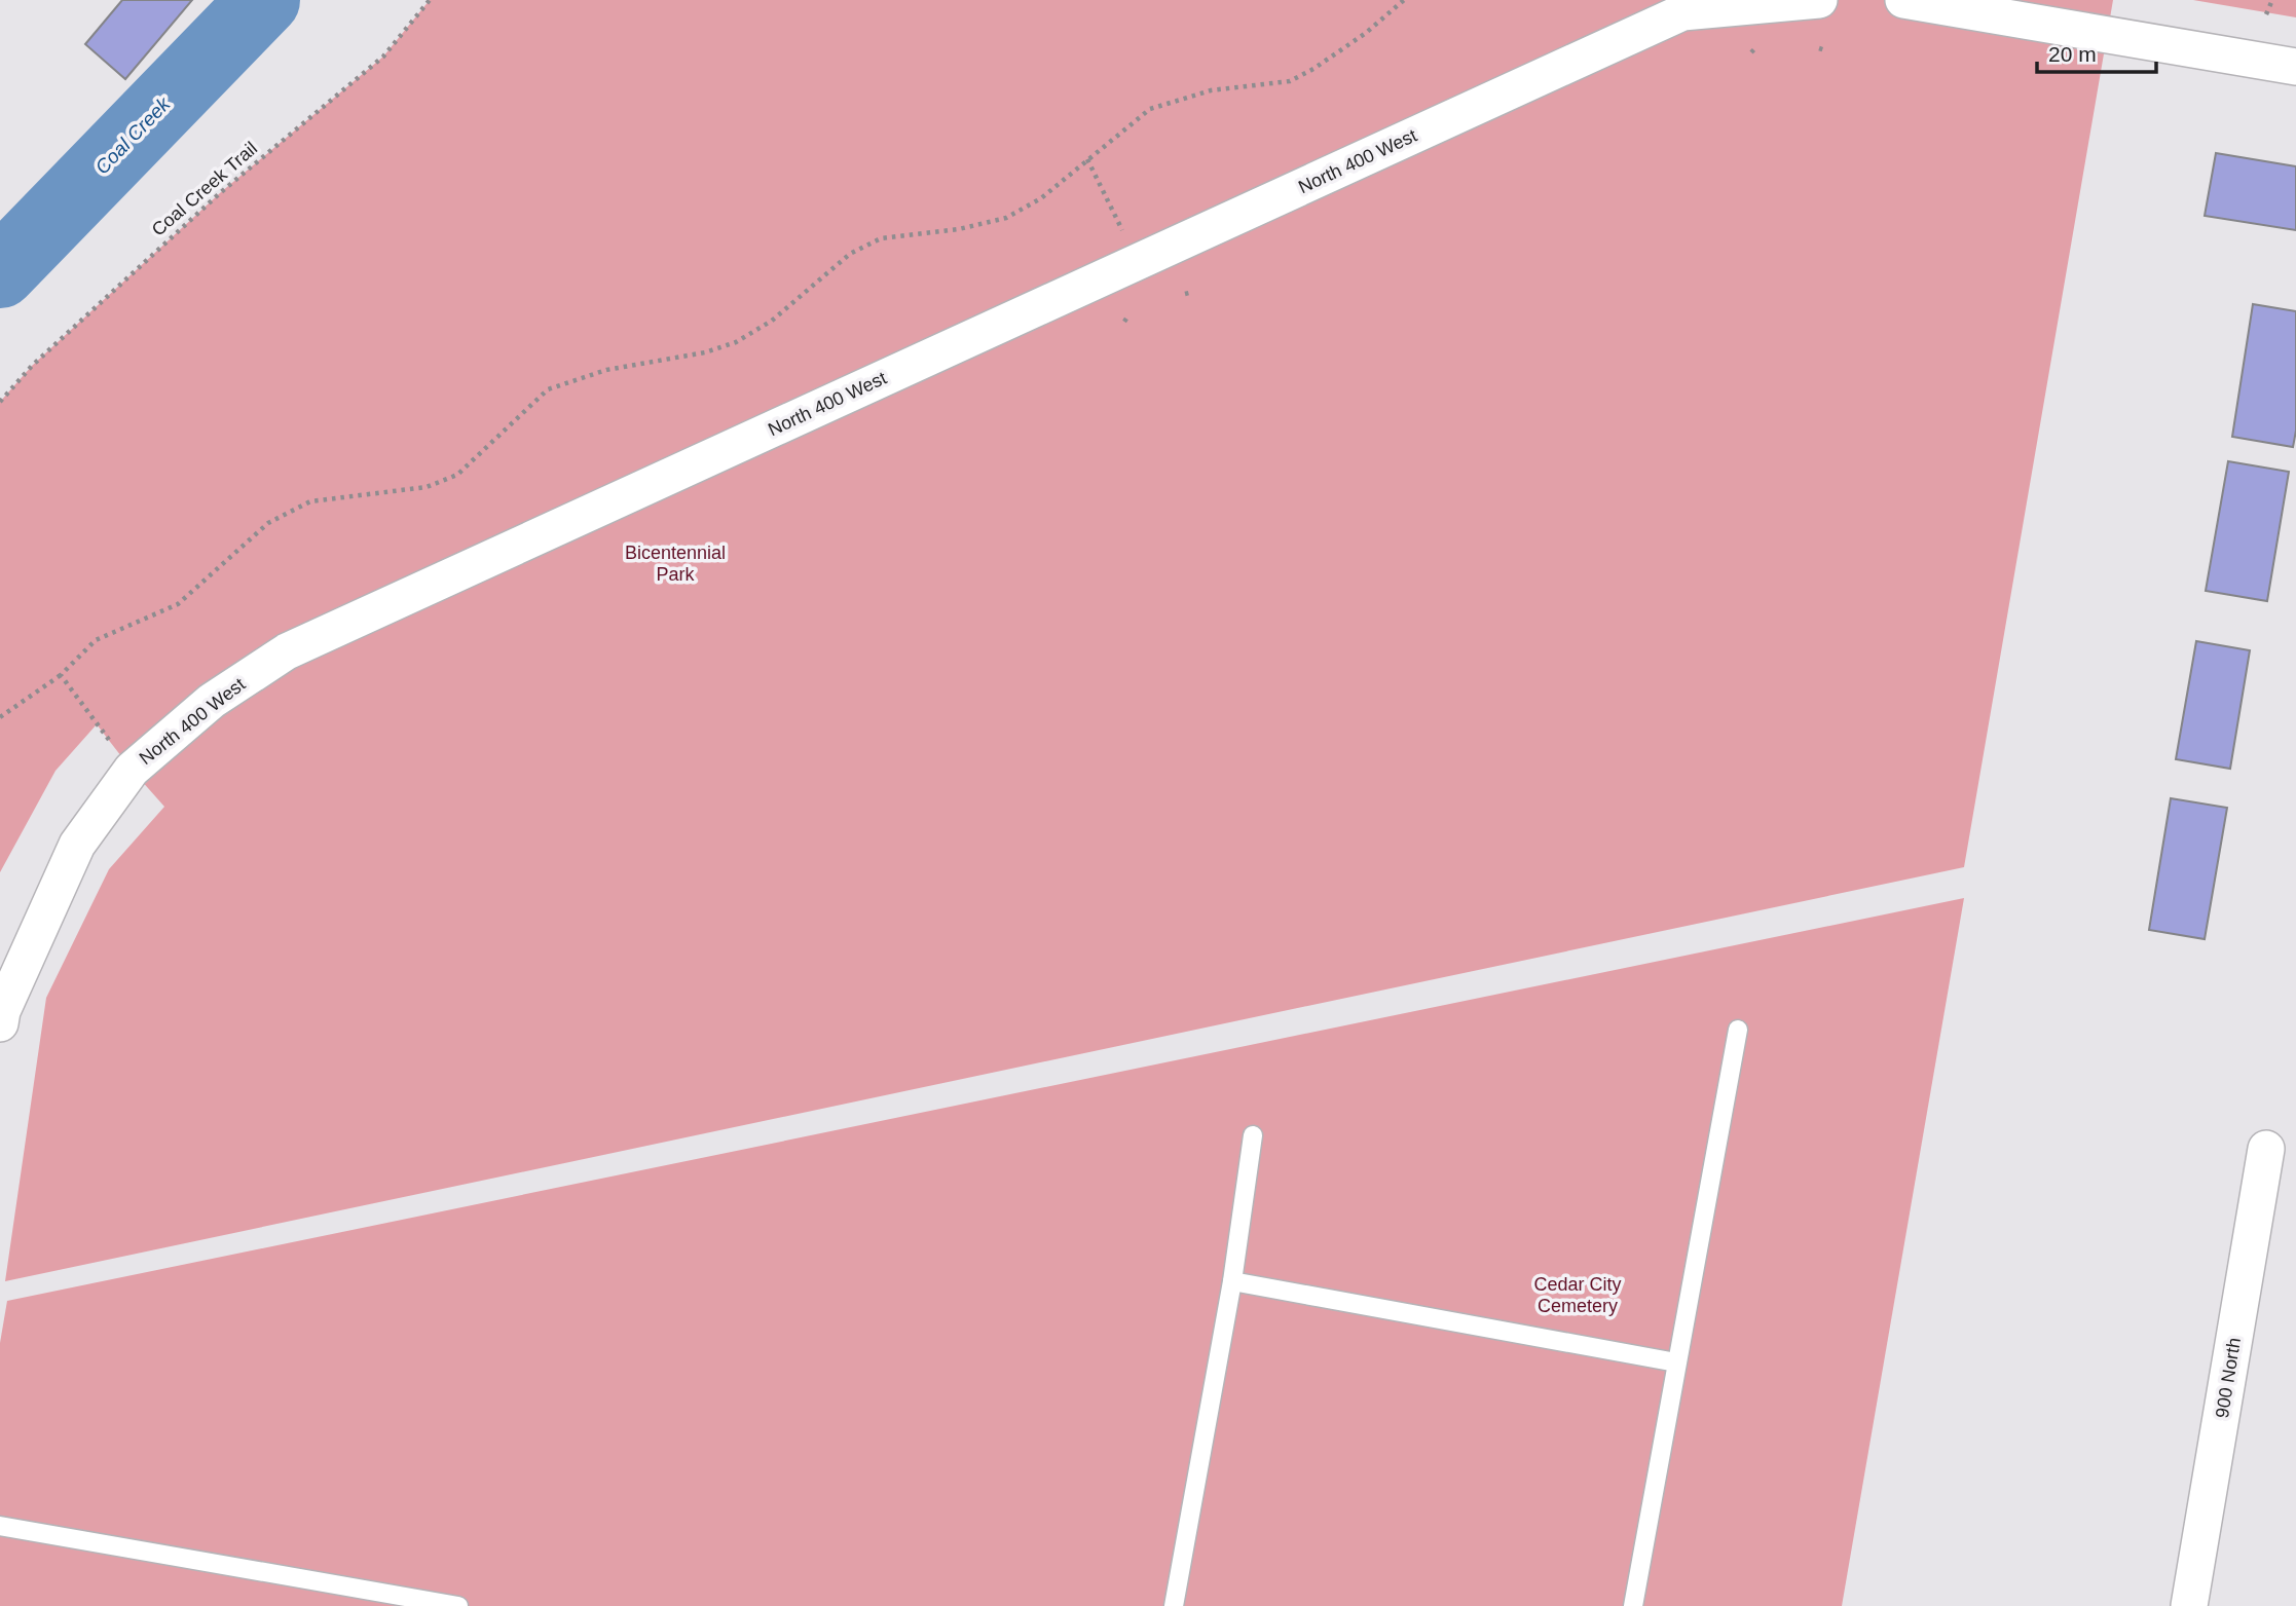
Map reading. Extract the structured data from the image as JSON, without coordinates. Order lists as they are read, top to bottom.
{
  "streets": {
    "street": ["North 400 West", "900 North"],
    "path": ["Coal Creek Trail"]
  },
  "water": ["Coal Creek"],
  "parks": ["Bicentennial Park", "Cedar City Cemetery"],
  "scale_bar": "20 m"
}
